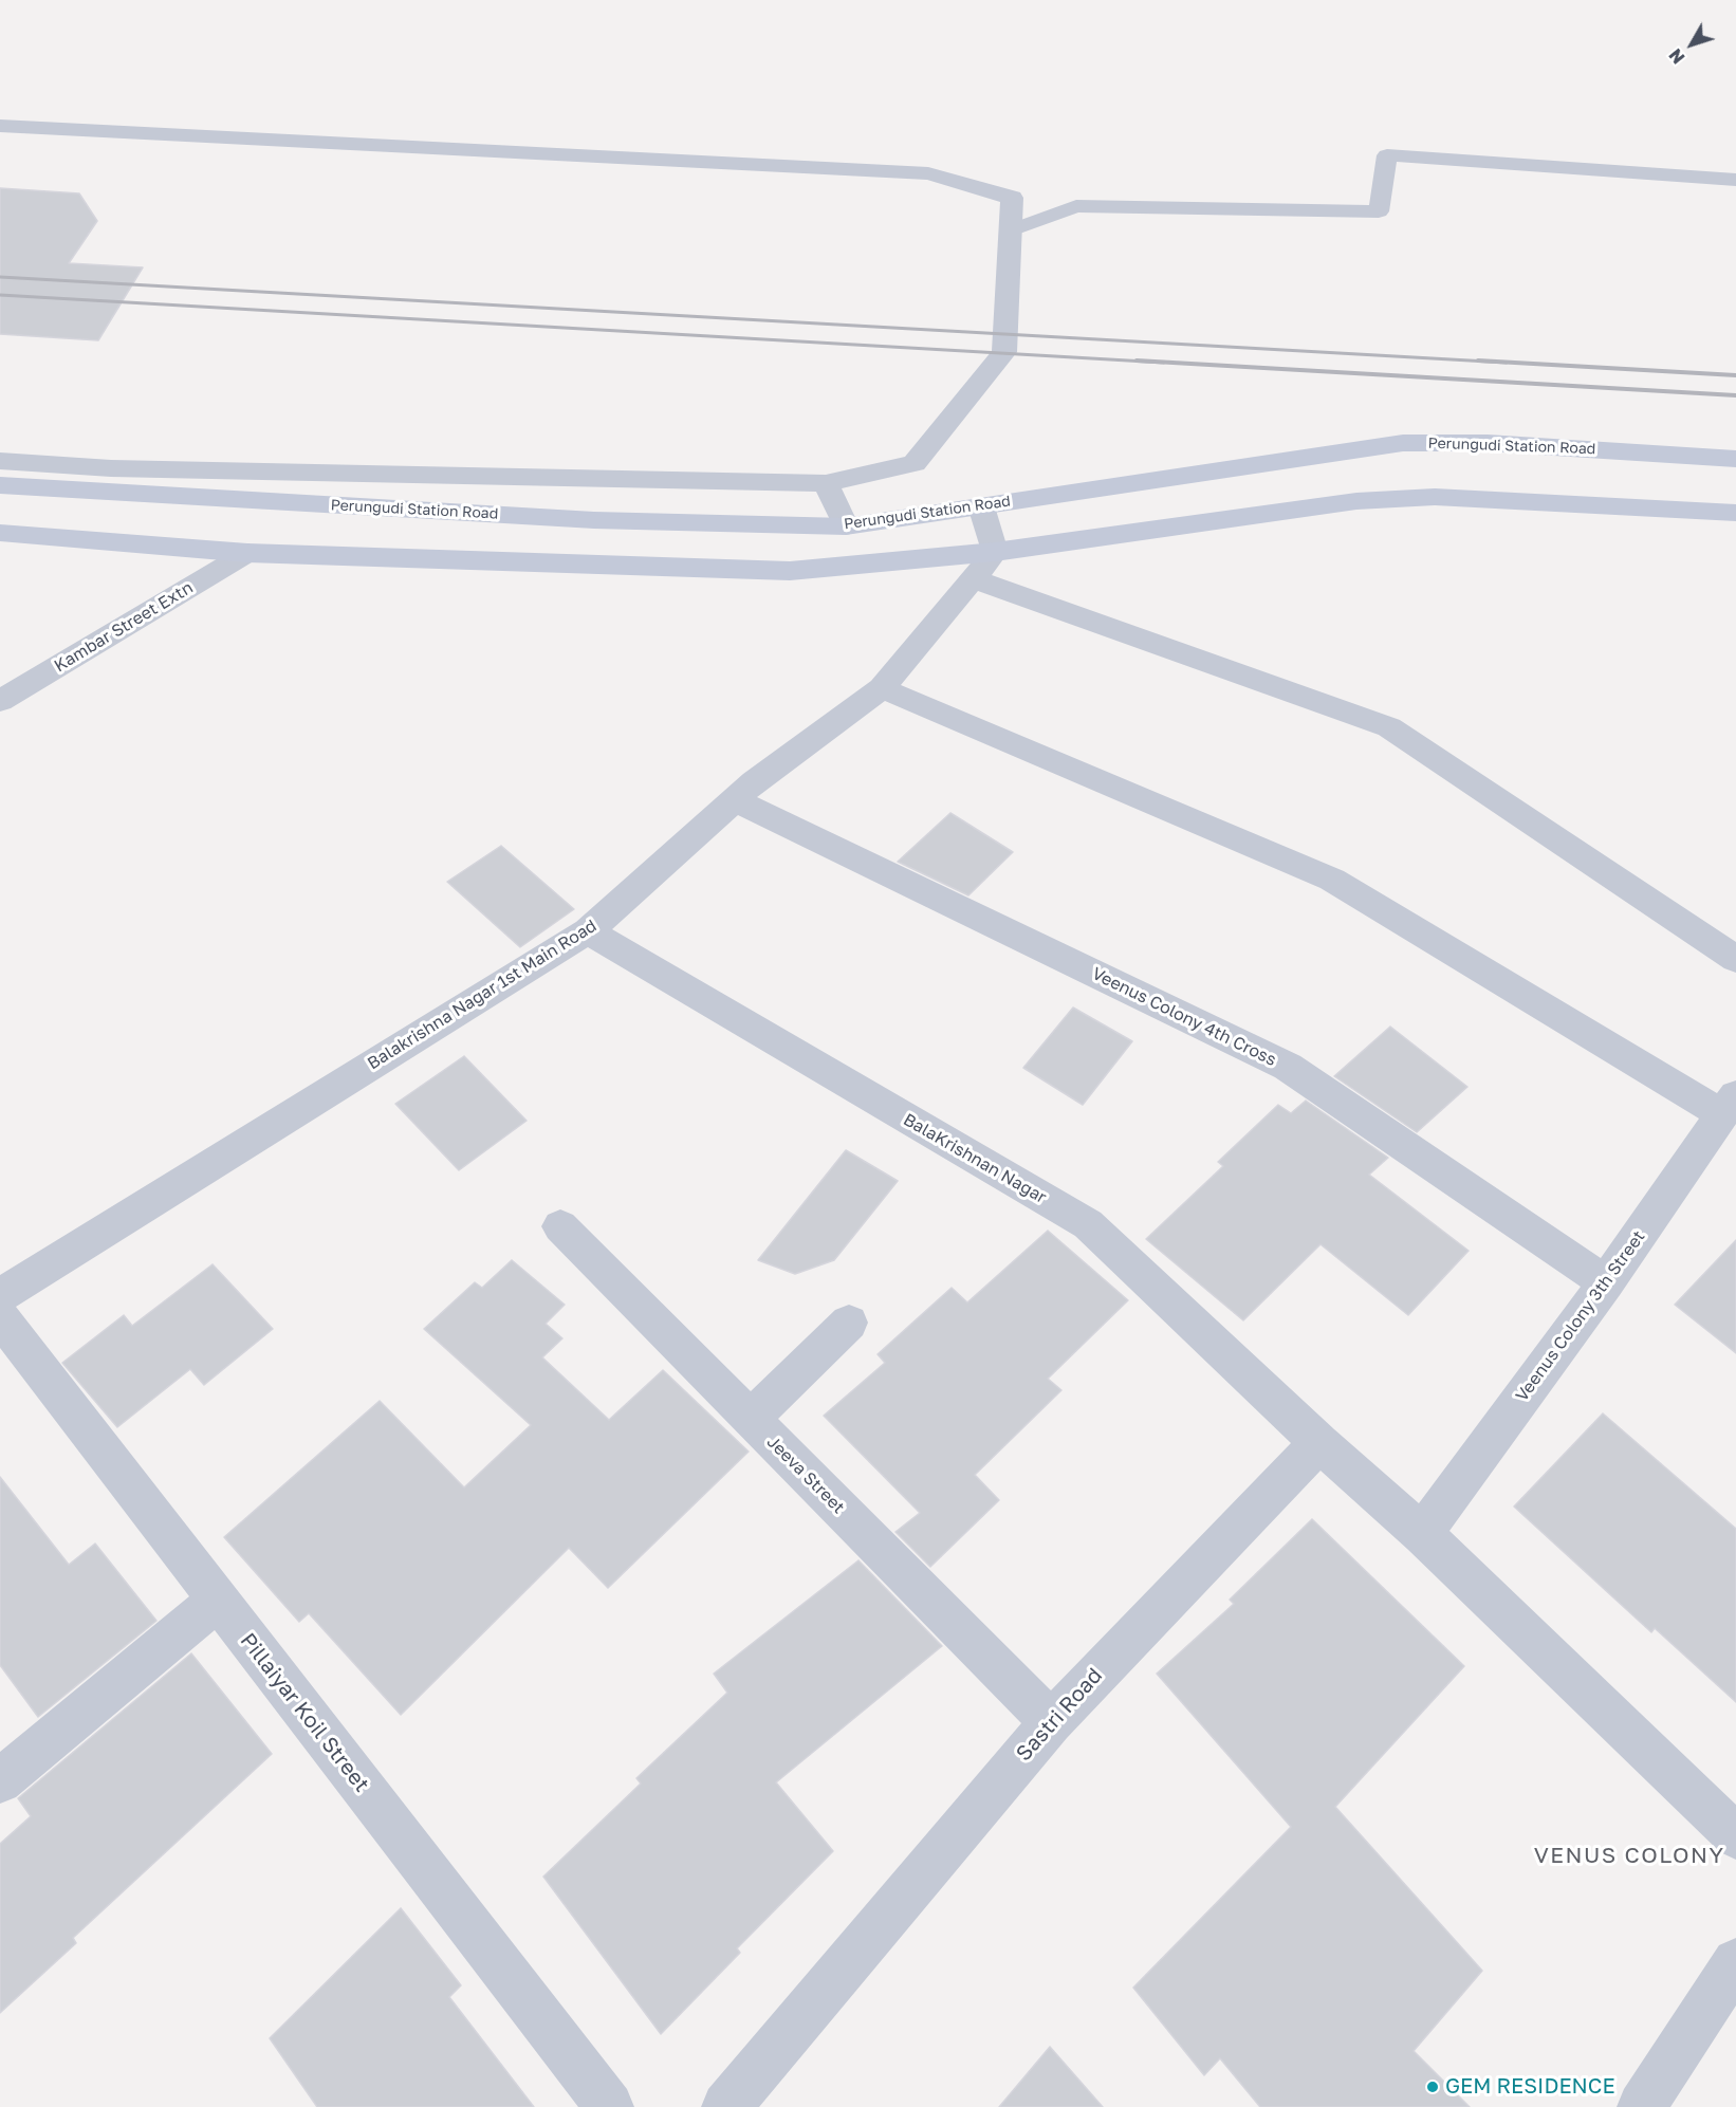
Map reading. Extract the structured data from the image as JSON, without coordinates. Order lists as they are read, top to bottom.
{
  "streets": {
    "street": [
      "Perungudi Station Road",
      "Kambar Street Extn",
      "Balakrishna Nagar 1st Main Road",
      "Veenus Colony 4th Cross",
      "BalaKrishnan Nagar",
      "Veenus Colony 3th Street",
      "Jeeva Street",
      "Pillaiyar Koil Street",
      "Sastri Road"
    ]
  },
  "crossings": [
    ["Balakrishna Nagar 1st Main Road", "Veenus Colony 4th Cross"],
    ["Balakrishna Nagar 1st Main Road", "BalaKrishnan Nagar"],
    ["Veenus Colony 4th Cross", "Veenus Colony 3th Street"],
    ["BalaKrishnan Nagar", "Sastri Road"],
    ["Jeeva Street", "Sastri Road"]
  ],
  "districts": ["VENUS COLONY"],
  "places": ["GEM RESIDENCE"],
  "north": "bottom left"
}
